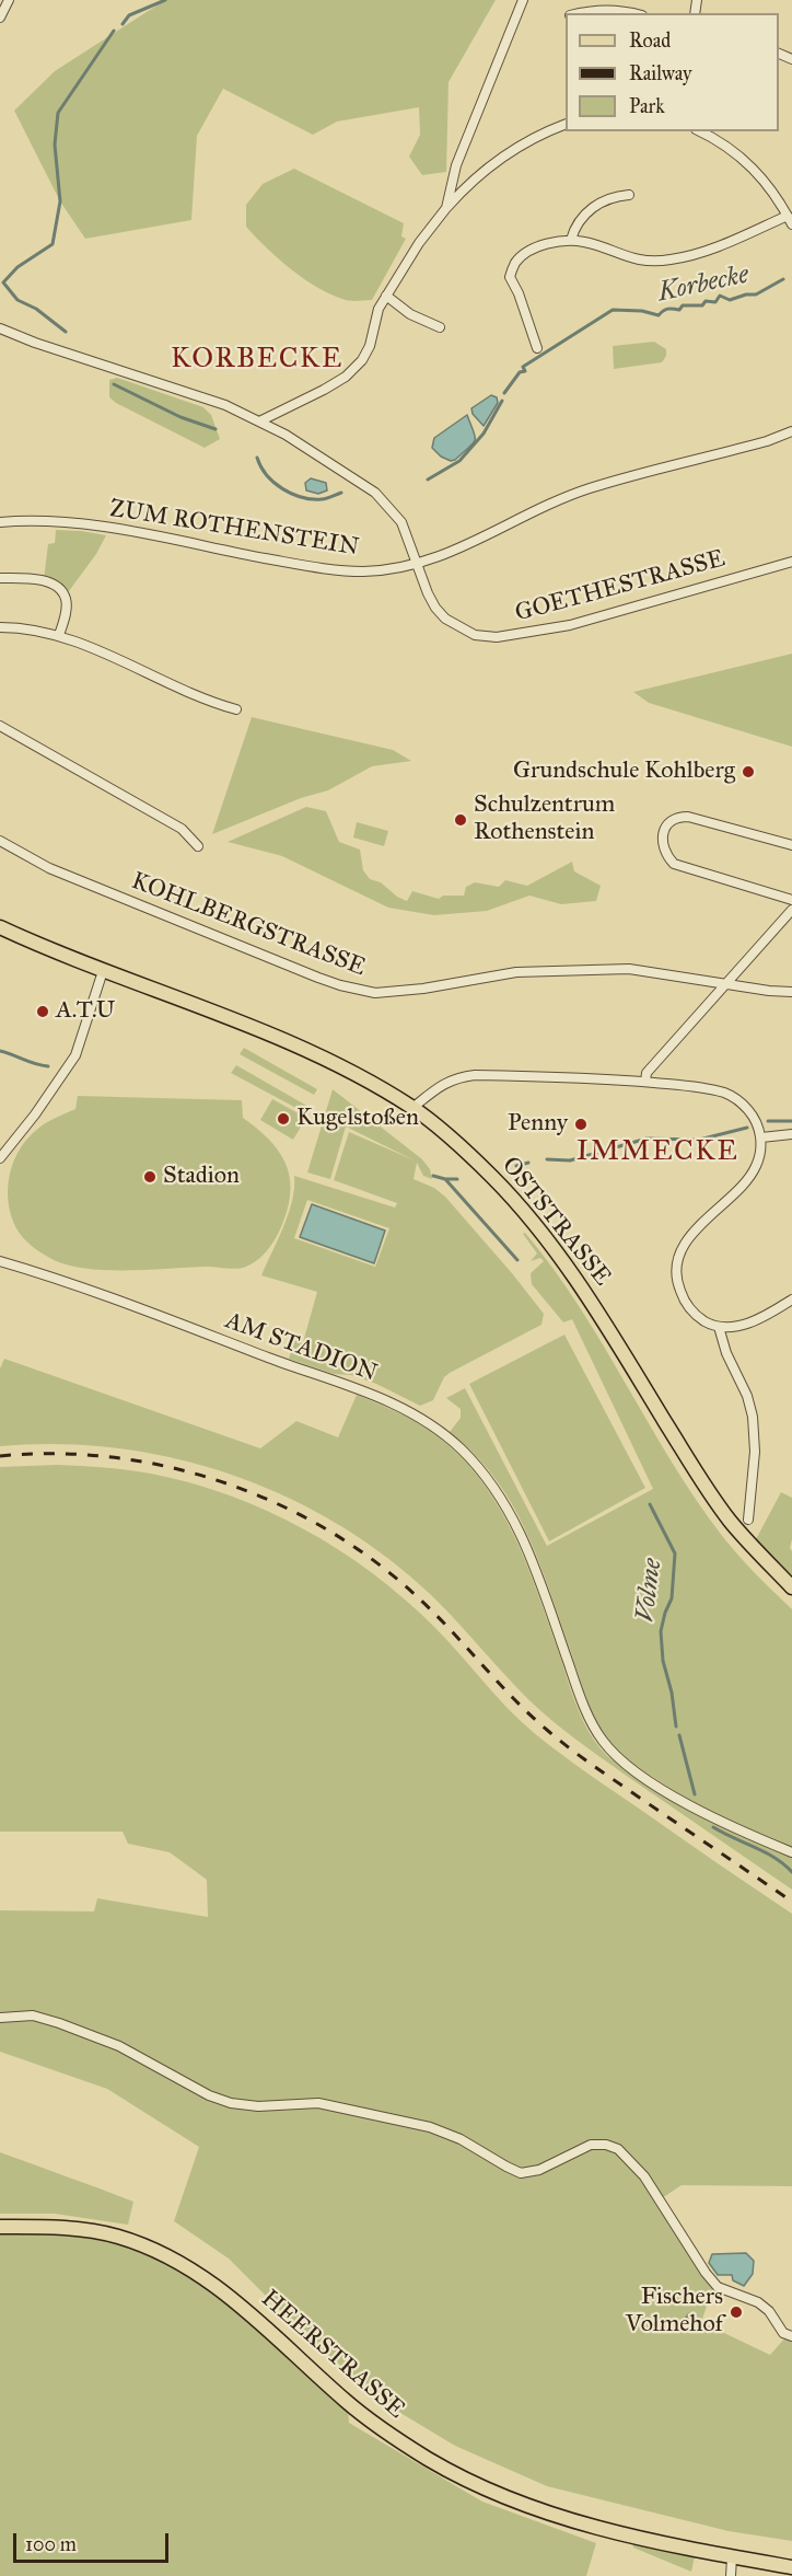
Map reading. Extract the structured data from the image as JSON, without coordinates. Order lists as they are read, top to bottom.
{
  "streets": {
    "main road": ["OSTSTRASSE", "HEERSTRASSE"],
    "street": [
      "ZUM ROTHENSTEIN",
      "GOETHESTRASSE",
      "KOHLBERGSTRASSE",
      "AM STADION"
    ]
  },
  "crossings": [
    ["ZUM ROTHENSTEIN", "GOETHESTRASSE"]
  ],
  "districts": ["KORBECKE", "IMMECKE"],
  "water": ["Korbecke", "Volme"],
  "places": [
    "Grundschule Kohlberg",
    "Schulzentrum Rothenstein",
    "A.T.U",
    "Kugelstoßen",
    "Penny",
    "Stadion",
    "Fischers Volmehof"
  ],
  "legend": ["Road", "Railway", "Park"],
  "scale_bar": "100 m"
}
